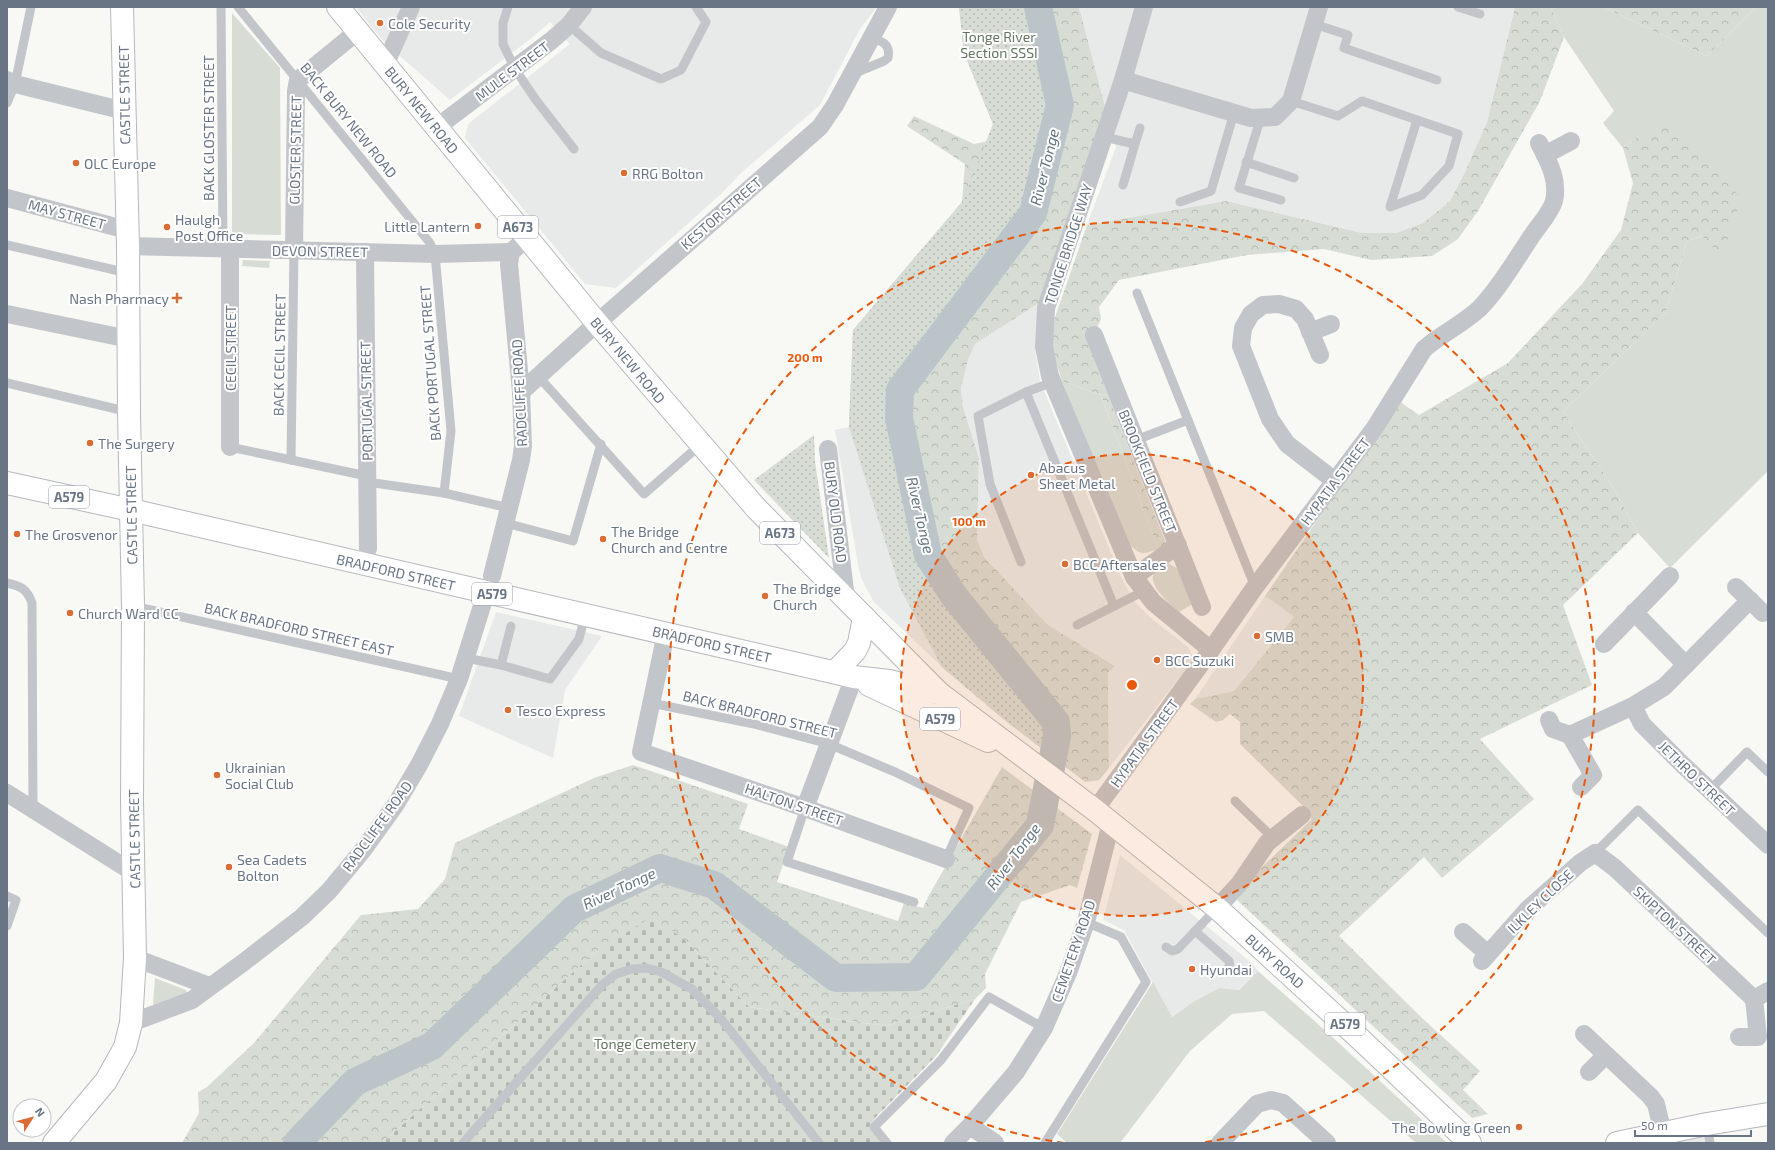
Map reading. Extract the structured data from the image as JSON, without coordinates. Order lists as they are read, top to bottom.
{
  "streets": {
    "main road": [
      "CASTLE STREET",
      "BURY NEW ROAD",
      "A673",
      "A579",
      "BRADFORD STREET",
      "BURY ROAD"
    ],
    "street": [
      "MULE STREET",
      "GLOSTER STREET",
      "KESTOR STREET",
      "MAY STREET",
      "TONGE BRIDGE WAY",
      "DEVON STREET",
      "CECIL STREET",
      "RADCLIFFE ROAD",
      "PORTUGAL STREET",
      "BROOKFIELD STREET",
      "HYPATIA STREET",
      "BURY OLD ROAD",
      "JETHRO STREET",
      "HALTON STREET",
      "ILKLEY CLOSE",
      "SKIPTON STREET",
      "CEMETERY ROAD"
    ],
    "lane": [
      "BACK BURY NEW ROAD",
      "BACK GLOSTER STREET",
      "BACK CECIL STREET",
      "BACK PORTUGAL STREET",
      "BACK BRADFORD STREET EAST",
      "BACK BRADFORD STREET"
    ]
  },
  "crossings": [
    ["MULE STREET", "BURY NEW ROAD"],
    ["CASTLE STREET", "MAY STREET"],
    ["CASTLE STREET", "DEVON STREET"],
    ["CASTLE STREET", "RADCLIFFE ROAD"],
    ["CASTLE STREET", "BRADFORD STREET"],
    ["CASTLE STREET", "BACK BRADFORD STREET EAST"],
    ["BURY NEW ROAD", "GLOSTER STREET"],
    ["BURY NEW ROAD", "KESTOR STREET"],
    ["BURY NEW ROAD", "DEVON STREET"],
    ["BURY NEW ROAD", "RADCLIFFE ROAD"],
    ["BURY NEW ROAD", "A579"],
    ["BURY NEW ROAD", "BURY OLD ROAD"],
    ["BURY NEW ROAD", "BRADFORD STREET"],
    ["BACK BURY NEW ROAD", "GLOSTER STREET"],
    ["BACK BURY NEW ROAD", "DEVON STREET"],
    ["BACK BURY NEW ROAD", "BACK PORTUGAL STREET"],
    ["BACK GLOSTER STREET", "DEVON STREET"],
    ["BACK GLOSTER STREET", "CECIL STREET"],
    ["GLOSTER STREET", "DEVON STREET"],
    ["GLOSTER STREET", "BACK CECIL STREET"],
    ["KESTOR STREET", "RADCLIFFE ROAD"],
    ["MAY STREET", "DEVON STREET"],
    ["TONGE BRIDGE WAY", "HYPATIA STREET"],
    ["DEVON STREET", "CECIL STREET"],
    ["DEVON STREET", "BACK CECIL STREET"],
    ["DEVON STREET", "BACK PORTUGAL STREET"],
    ["DEVON STREET", "RADCLIFFE ROAD"],
    ["DEVON STREET", "PORTUGAL STREET"],
    ["RADCLIFFE ROAD", "BRADFORD STREET"],
    ["RADCLIFFE ROAD", "BACK BRADFORD STREET EAST"],
    ["HYPATIA STREET", "CEMETERY ROAD"],
    ["HYPATIA STREET", "BURY ROAD"],
    ["A579", "BRADFORD STREET"],
    ["A579", "BURY ROAD"],
    ["BRADFORD STREET", "BURY ROAD"],
    ["BACK BRADFORD STREET", "HALTON STREET"],
    ["ILKLEY CLOSE", "SKIPTON STREET"],
    ["CEMETERY ROAD", "BURY ROAD"]
  ],
  "water": ["River Tonge"],
  "parks": ["Tonge River Section SSSI", "Tonge Cemetery"],
  "places": {
    "other": [
      "Cole Security",
      "OLC Europe",
      "RRG Bolton",
      "Little Lantern",
      "Haulgh Post Office",
      "The Surgery",
      "Abacus Sheet Metal",
      "The Grosvenor",
      "The Bridge Church and Centre",
      "BCC Aftersales",
      "The Bridge Church",
      "Church Ward CC",
      "SMB",
      "BCC Suzuki",
      "Tesco Express",
      "Ukrainian Social Club",
      "Sea Cadets Bolton",
      "Hyundai",
      "The Bowling Green"
    ],
    "health": ["Nash Pharmacy"]
  },
  "scale_bar": "50 m",
  "north": "top right",
  "rings": ["200 m", "100 m"]
}
